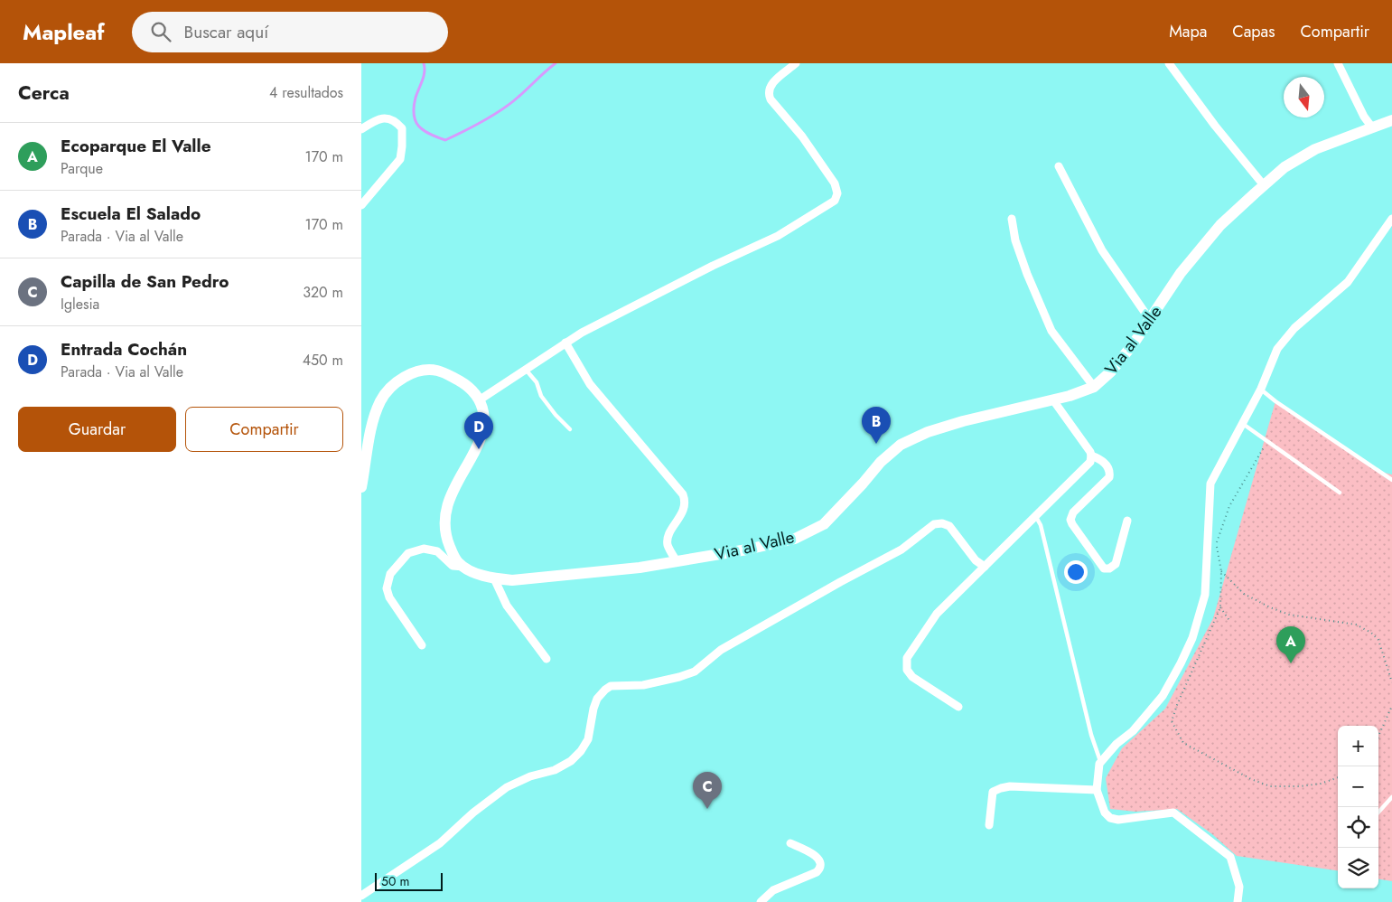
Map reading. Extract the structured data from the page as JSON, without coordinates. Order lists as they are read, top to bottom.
{
  "streets": {
    "main road": ["Via al Valle"]
  },
  "scale_bar": "50 m",
  "north": "bottom",
  "page": {
    "header": "Mapleaf",
    "search": "Buscar aquí",
    "nav": ["Mapa", "Capas", "Compartir"],
    "heading": ["Cerca", "4 resultados"],
    "list": [
      {
        "mark": "A",
        "name": "Ecoparque El Valle",
        "note": "Parque",
        "value": "170 m"
      },
      {
        "mark": "B",
        "name": "Escuela El Salado",
        "note": "Parada · Via al Valle",
        "value": "170 m"
      },
      {
        "mark": "C",
        "name": "Capilla de San Pedro",
        "note": "Iglesia",
        "value": "320 m"
      },
      {
        "mark": "D",
        "name": "Entrada Cochán",
        "note": "Parada · Via al Valle",
        "value": "450 m"
      }
    ],
    "buttons": ["Guardar", "Compartir"],
    "pins": [
      "B",
      "D",
      "A",
      "C"
    ],
    "map_buttons": ["+", "−"],
    "scale": "50 m"
  }
}
